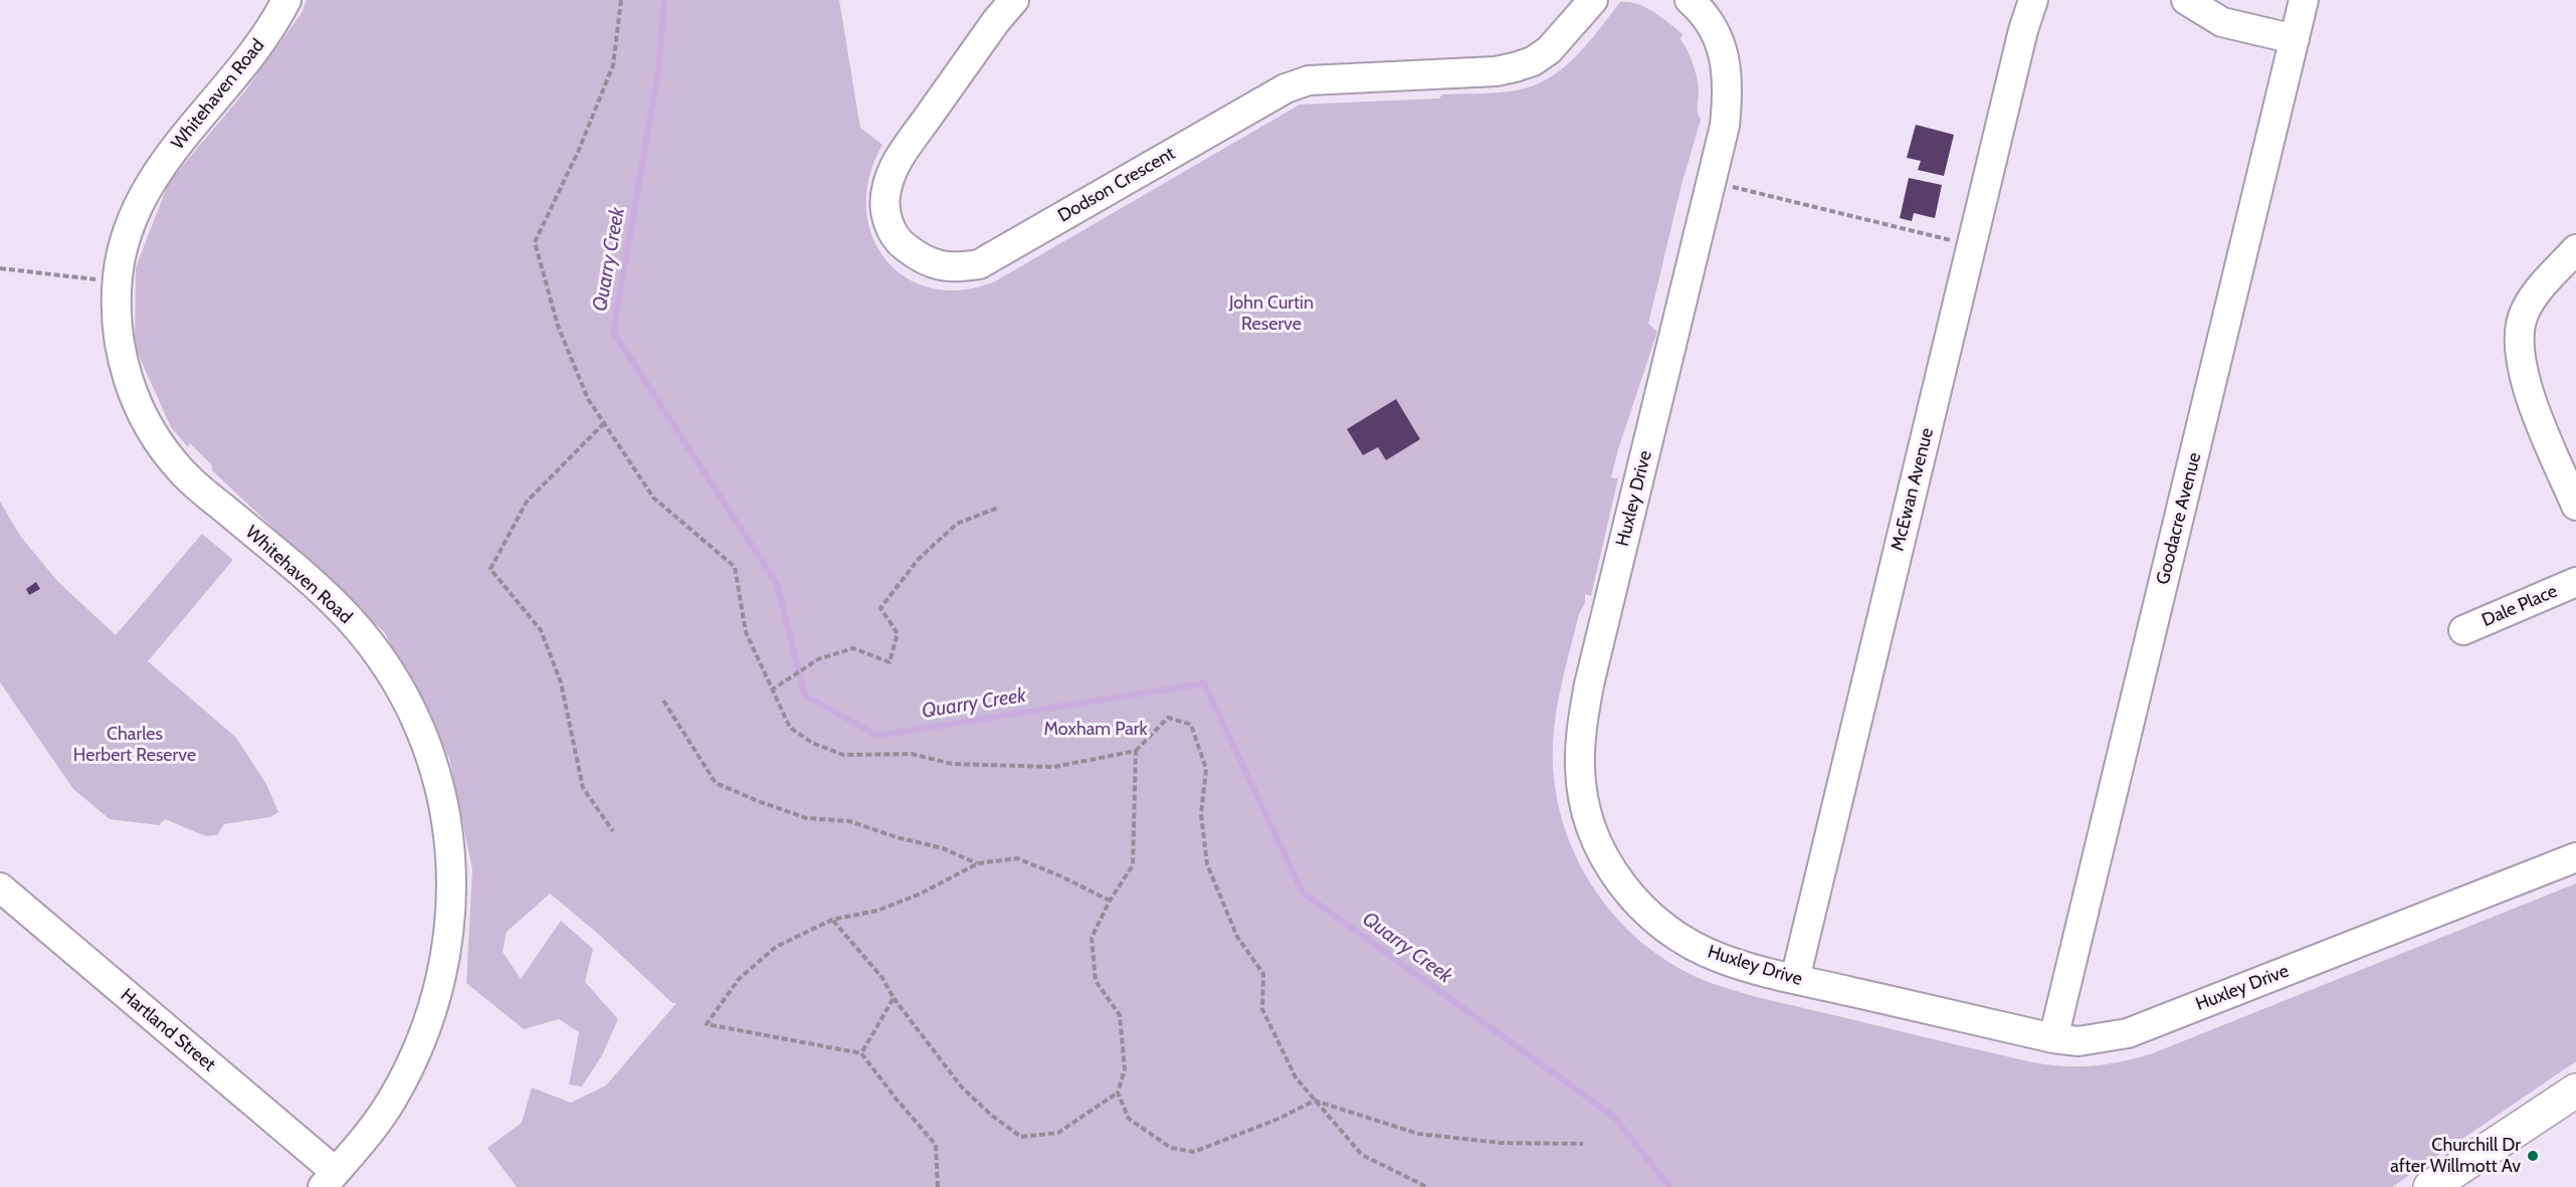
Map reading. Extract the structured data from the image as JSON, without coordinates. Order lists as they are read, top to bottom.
{
  "streets": {
    "street": [
      "Whitehaven Road",
      "Dodson Crescent",
      "McEwan Avenue",
      "Huxley Drive",
      "Goodacre Avenue",
      "Dale Place",
      "Hartland Street"
    ]
  },
  "crossings": [
    ["Whitehaven Road", "Hartland Street"],
    ["McEwan Avenue", "Huxley Drive"],
    ["Huxley Drive", "Goodacre Avenue"]
  ],
  "water": ["Quarry Creek"],
  "parks": ["John Curtin Reserve", "Moxham Park", "Charles Herbert Reserve"],
  "places": ["Churchill Dr after Willmott Av"]
}
